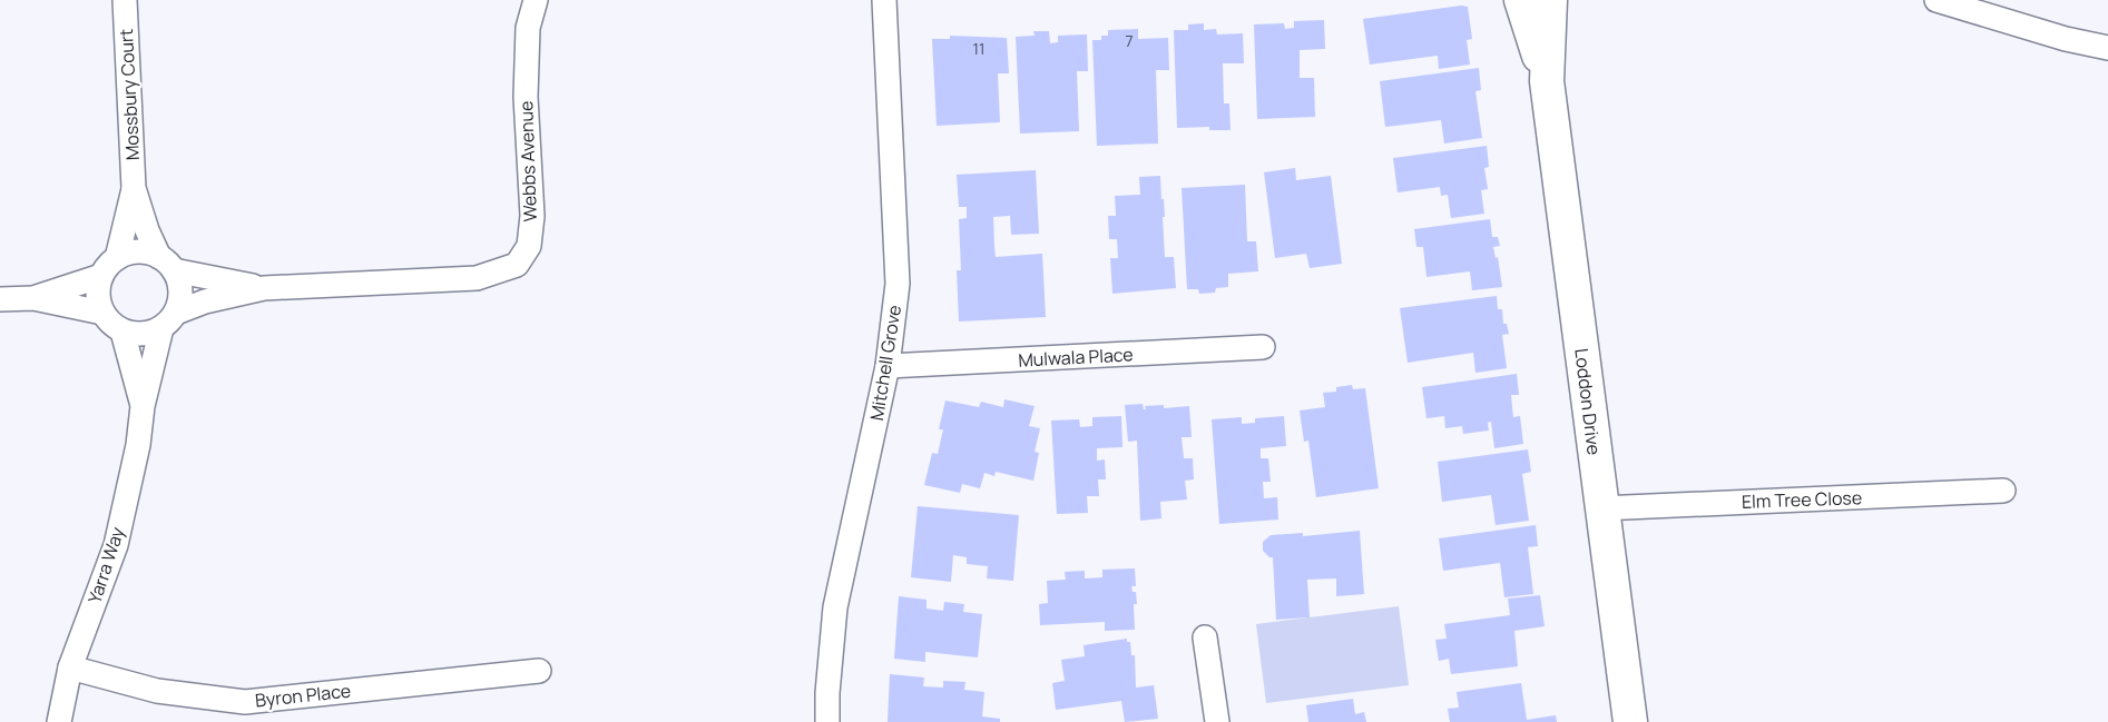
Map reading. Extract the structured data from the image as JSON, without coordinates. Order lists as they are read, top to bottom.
{
  "streets": {
    "street": [
      "Mossbury Court",
      "Webbs Avenue",
      "Mulwala Place",
      "Mitchell Grove",
      "Loddon Drive",
      "Elm Tree Close",
      "Yarra Way",
      "Byron Place"
    ]
  },
  "crossings": [
    ["Mossbury Court", "Webbs Avenue"],
    ["Mossbury Court", "Yarra Way"],
    ["Webbs Avenue", "Yarra Way"],
    ["Mulwala Place", "Mitchell Grove"],
    ["Loddon Drive", "Elm Tree Close"],
    ["Yarra Way", "Byron Place"]
  ],
  "house_numbers": ["7", "11"]
}
